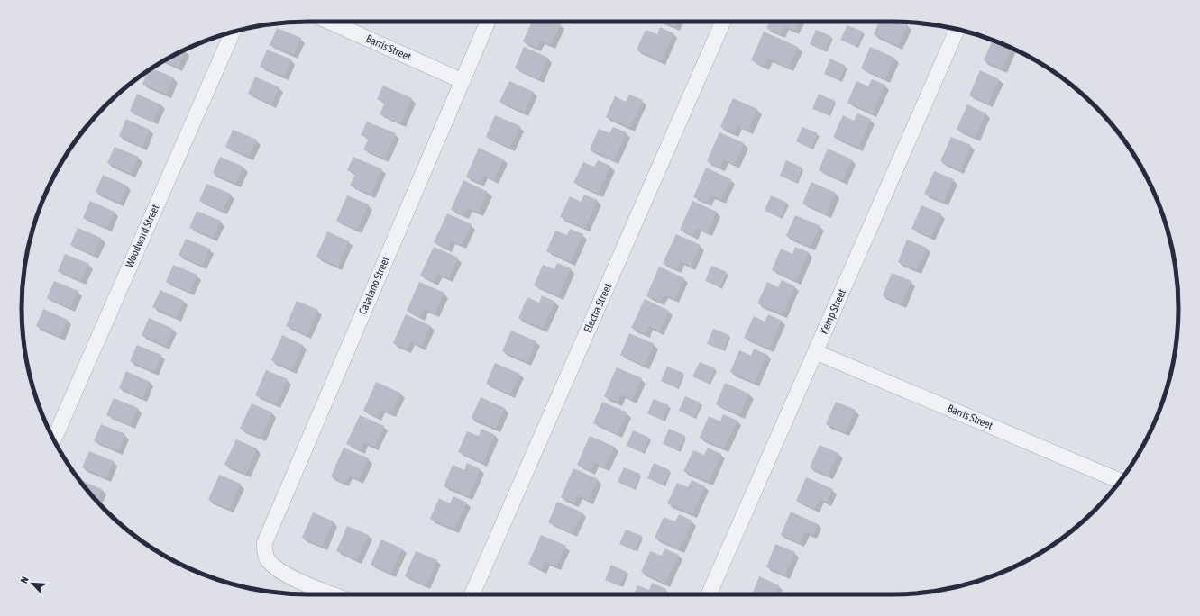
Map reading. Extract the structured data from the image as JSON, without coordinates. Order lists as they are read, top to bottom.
{
  "streets": {
    "street": [
      "Barris Street",
      "Woodward Street",
      "Catalano Street",
      "Electra Street",
      "Kemp Street"
    ]
  },
  "crossings": [
    ["Barris Street", "Catalano Street"],
    ["Barris Street", "Kemp Street"]
  ],
  "north": "top left"
}
